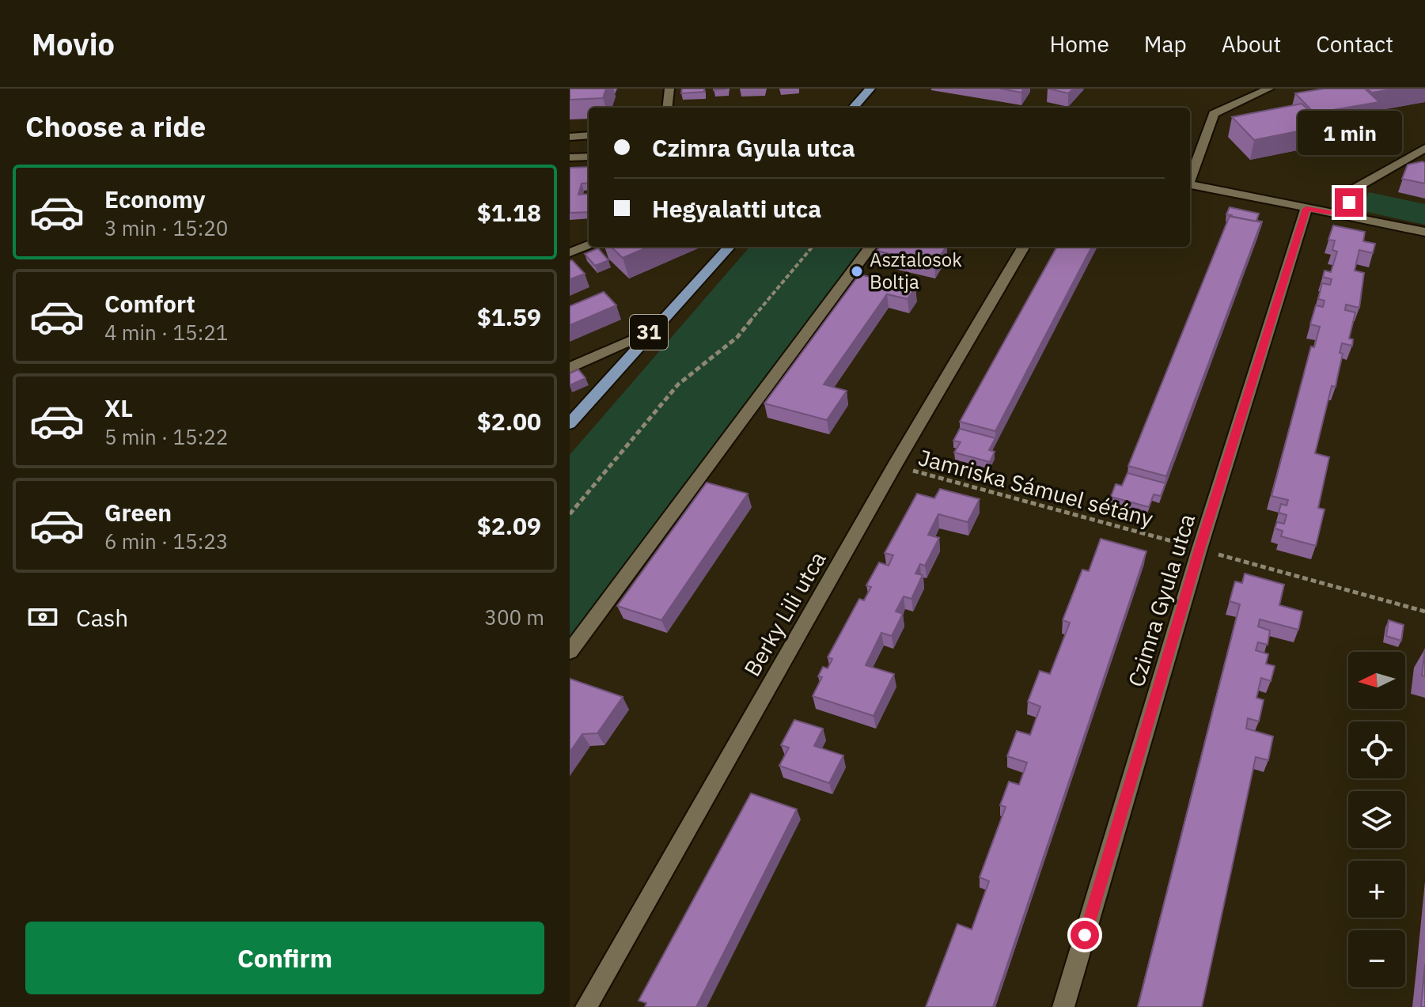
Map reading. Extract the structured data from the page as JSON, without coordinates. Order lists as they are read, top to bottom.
{
  "streets": {
    "main road": ["31"],
    "street": ["Czimra Gyula utca", "Berky Lili utca"],
    "path": ["Jamriska Sámuel sétány"]
  },
  "crossings": [
    ["Jamriska Sámuel sétány", "Czimra Gyula utca"],
    ["Jamriska Sámuel sétány", "Berky Lili utca"]
  ],
  "places": ["Asztalosok Boltja"],
  "north": "left",
  "page": {
    "header": "Movio",
    "nav": [
      "Home",
      "Map",
      "About",
      "Contact"
    ],
    "heading": "Choose a ride",
    "banner": ["Czimra Gyula utca", "Hegyalatti utca"],
    "bubble": "1 min",
    "list": [
      {
        "name": "Economy",
        "note": "3 min · 15:20",
        "value": "$1.18"
      },
      {
        "name": "Comfort",
        "note": "4 min · 15:21",
        "value": "$1.59"
      },
      {
        "name": "XL",
        "note": "5 min · 15:22",
        "value": "$2.00"
      },
      {
        "name": "Green",
        "note": "6 min · 15:23",
        "value": "$2.09"
      }
    ],
    "pay": ["Cash", "300 m"],
    "map_buttons": ["+", "−"],
    "buttons": "Confirm"
  }
}
